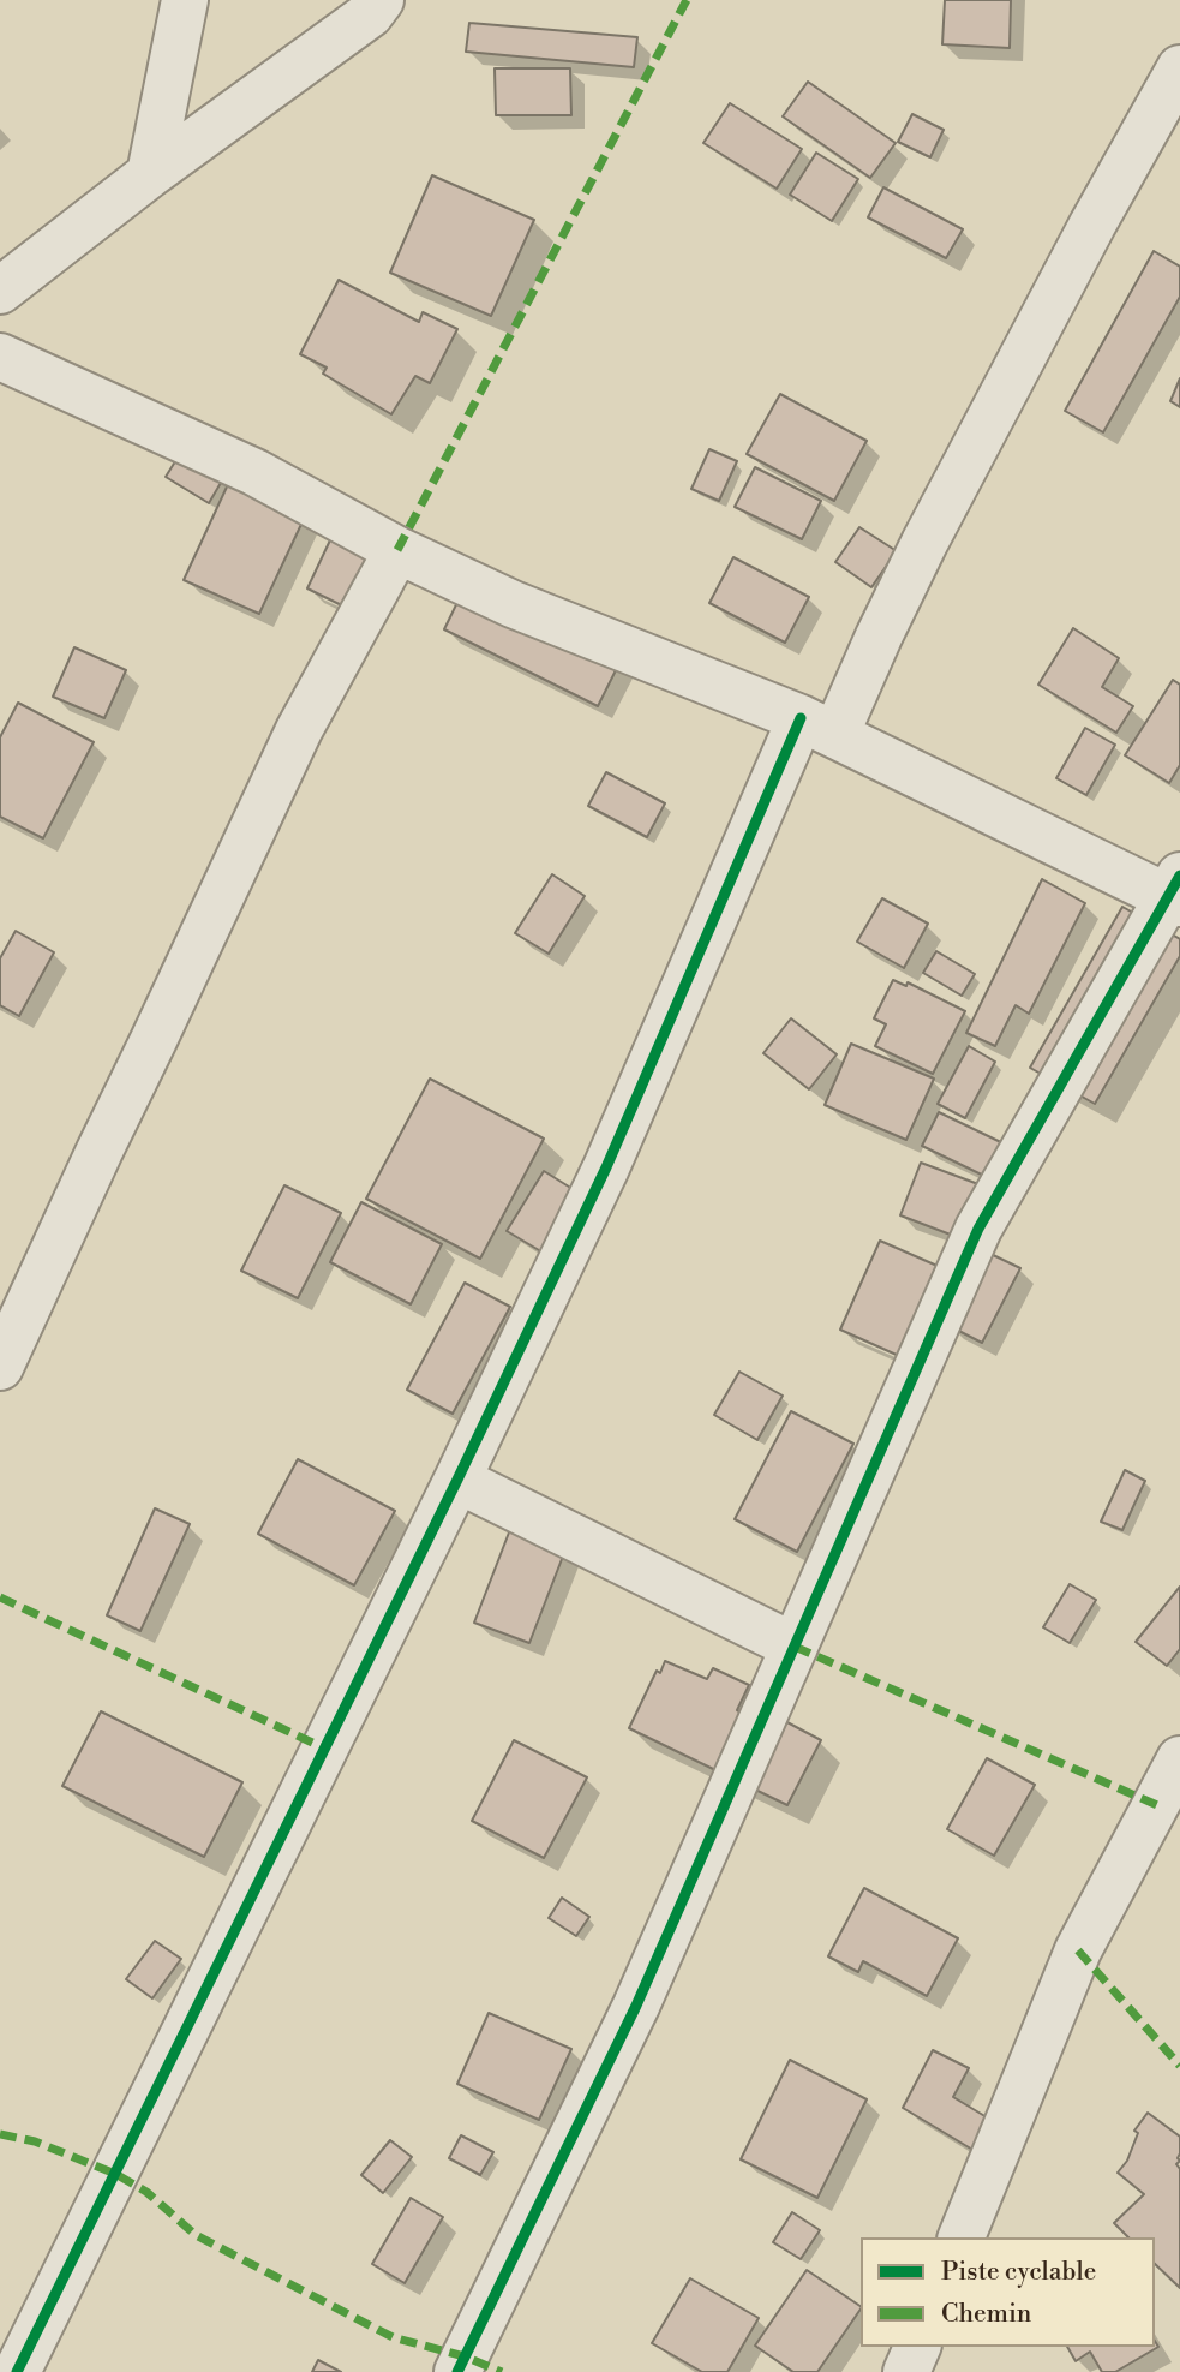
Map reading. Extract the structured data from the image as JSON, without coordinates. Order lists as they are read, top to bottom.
{
  "legend": ["Piste cyclable", "Chemin"]
}
